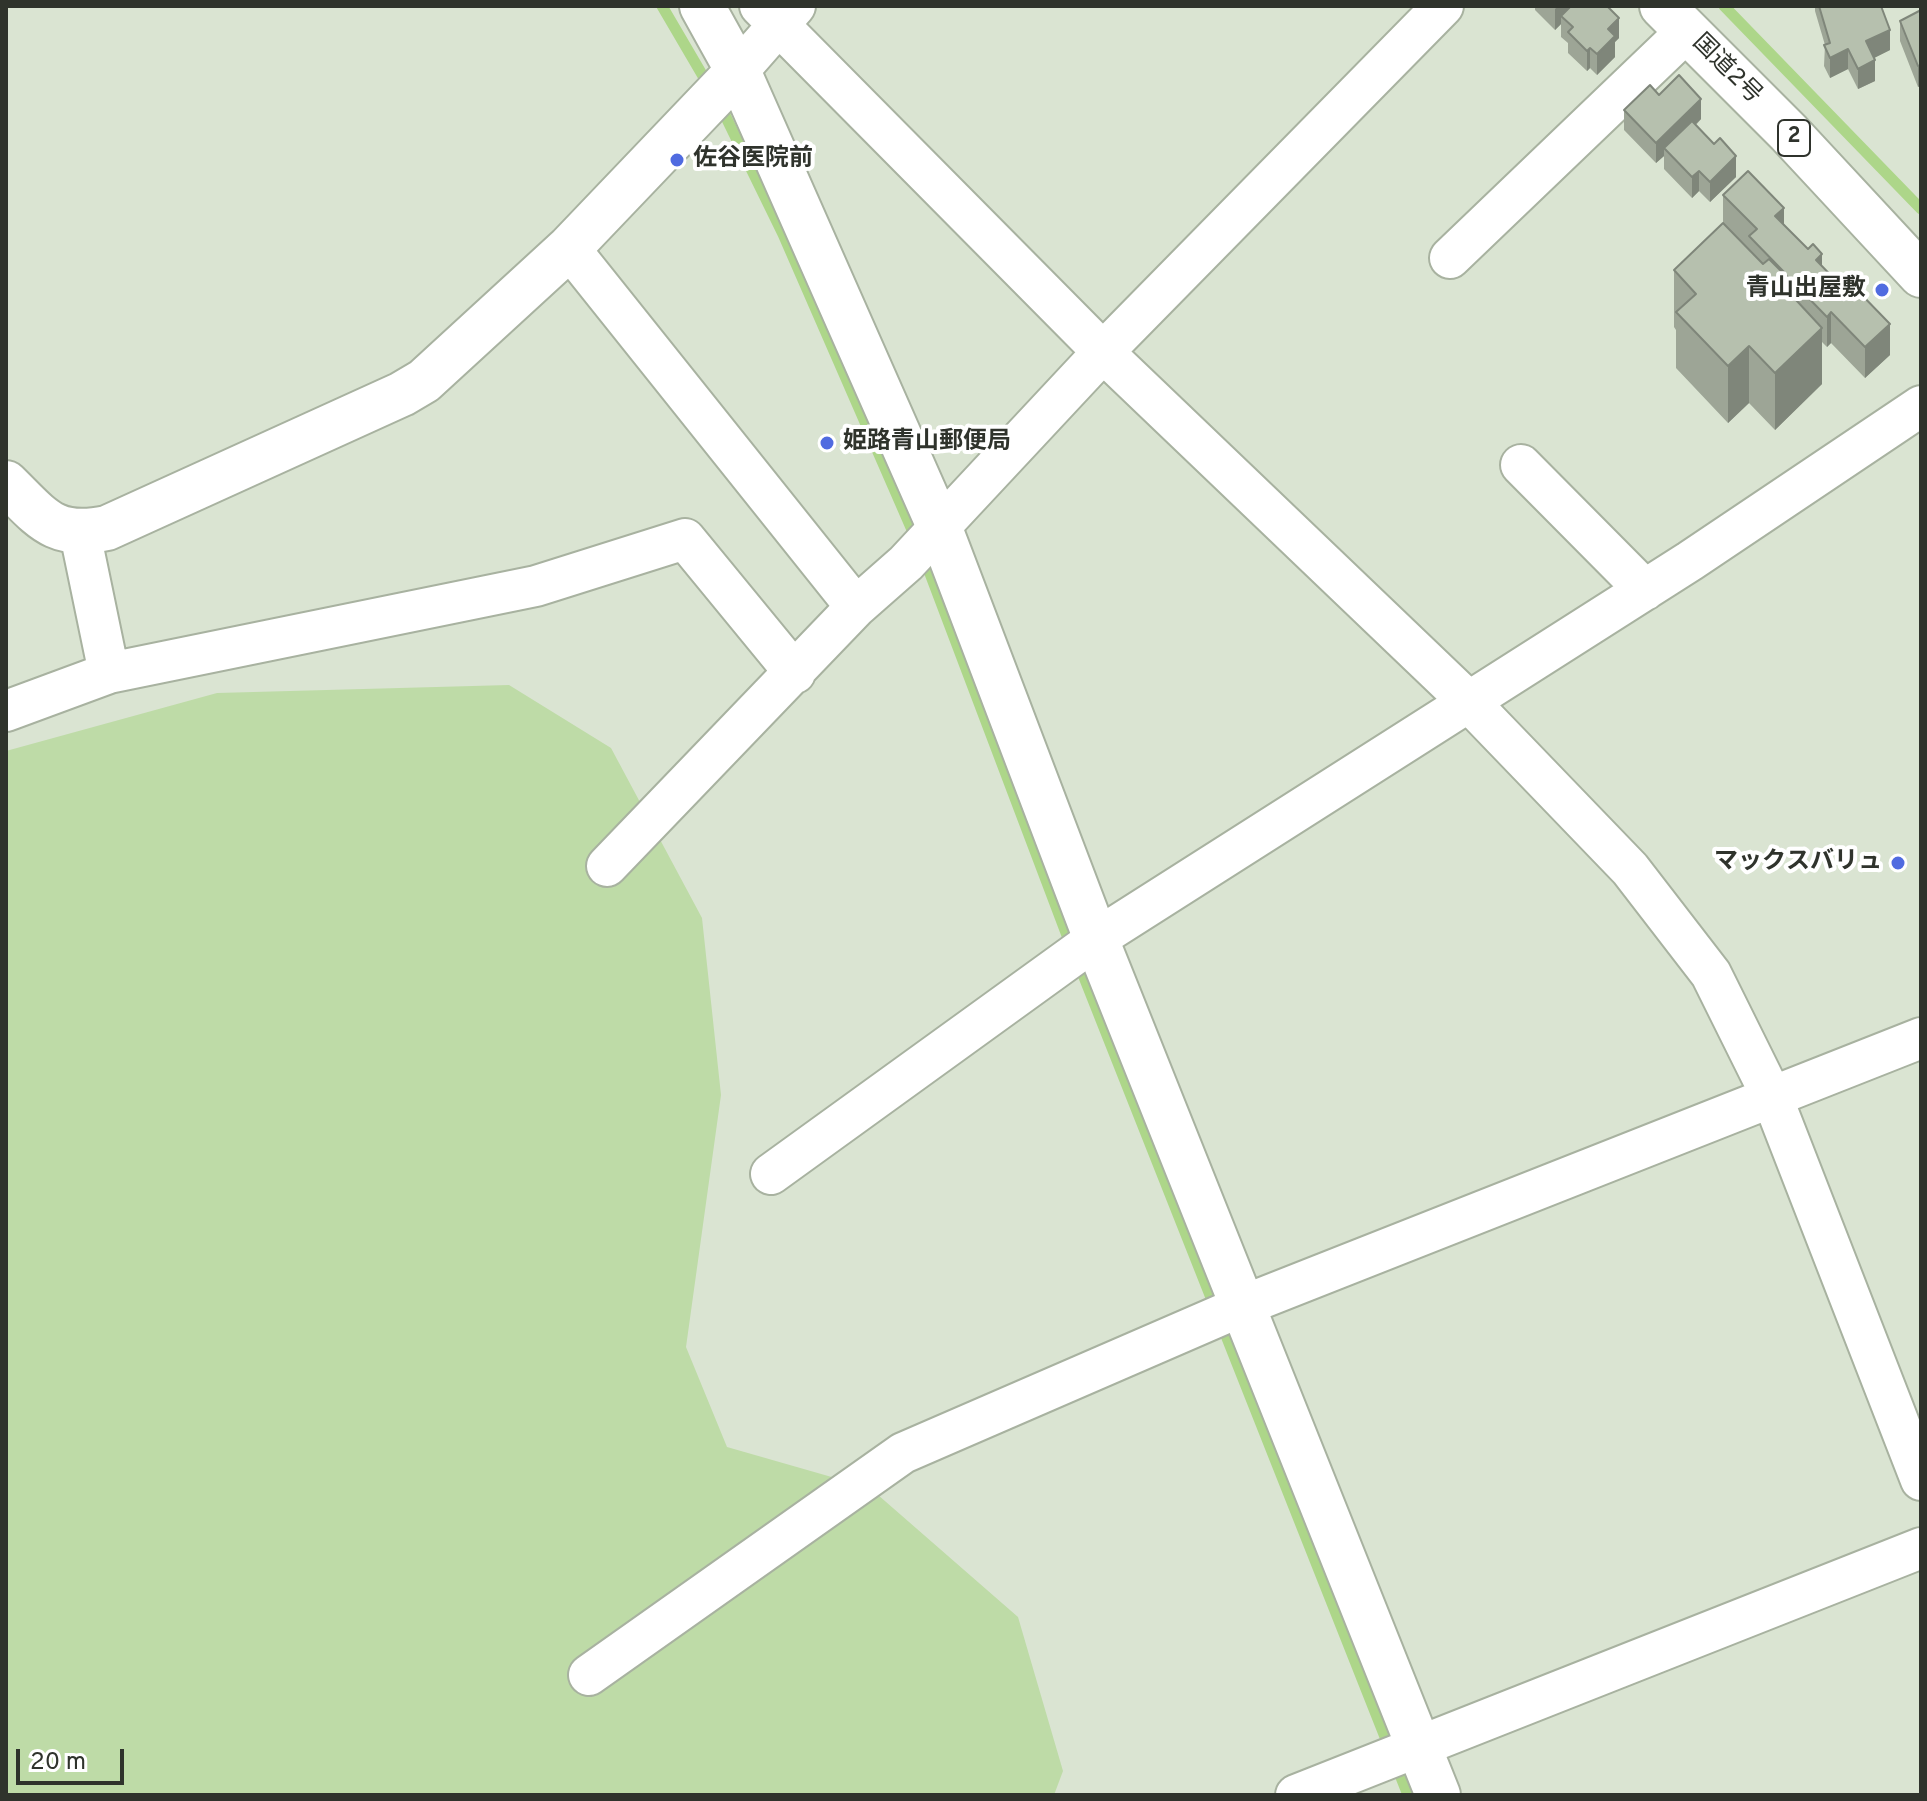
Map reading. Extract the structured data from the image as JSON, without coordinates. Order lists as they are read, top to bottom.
{
  "streets": {
    "main road": ["国道2号", "2"]
  },
  "places": [
    "佐谷医院前",
    "青山出屋敷",
    "姫路青山郵便局",
    "マックスバリュ"
  ],
  "scale_bar": "20 m"
}
